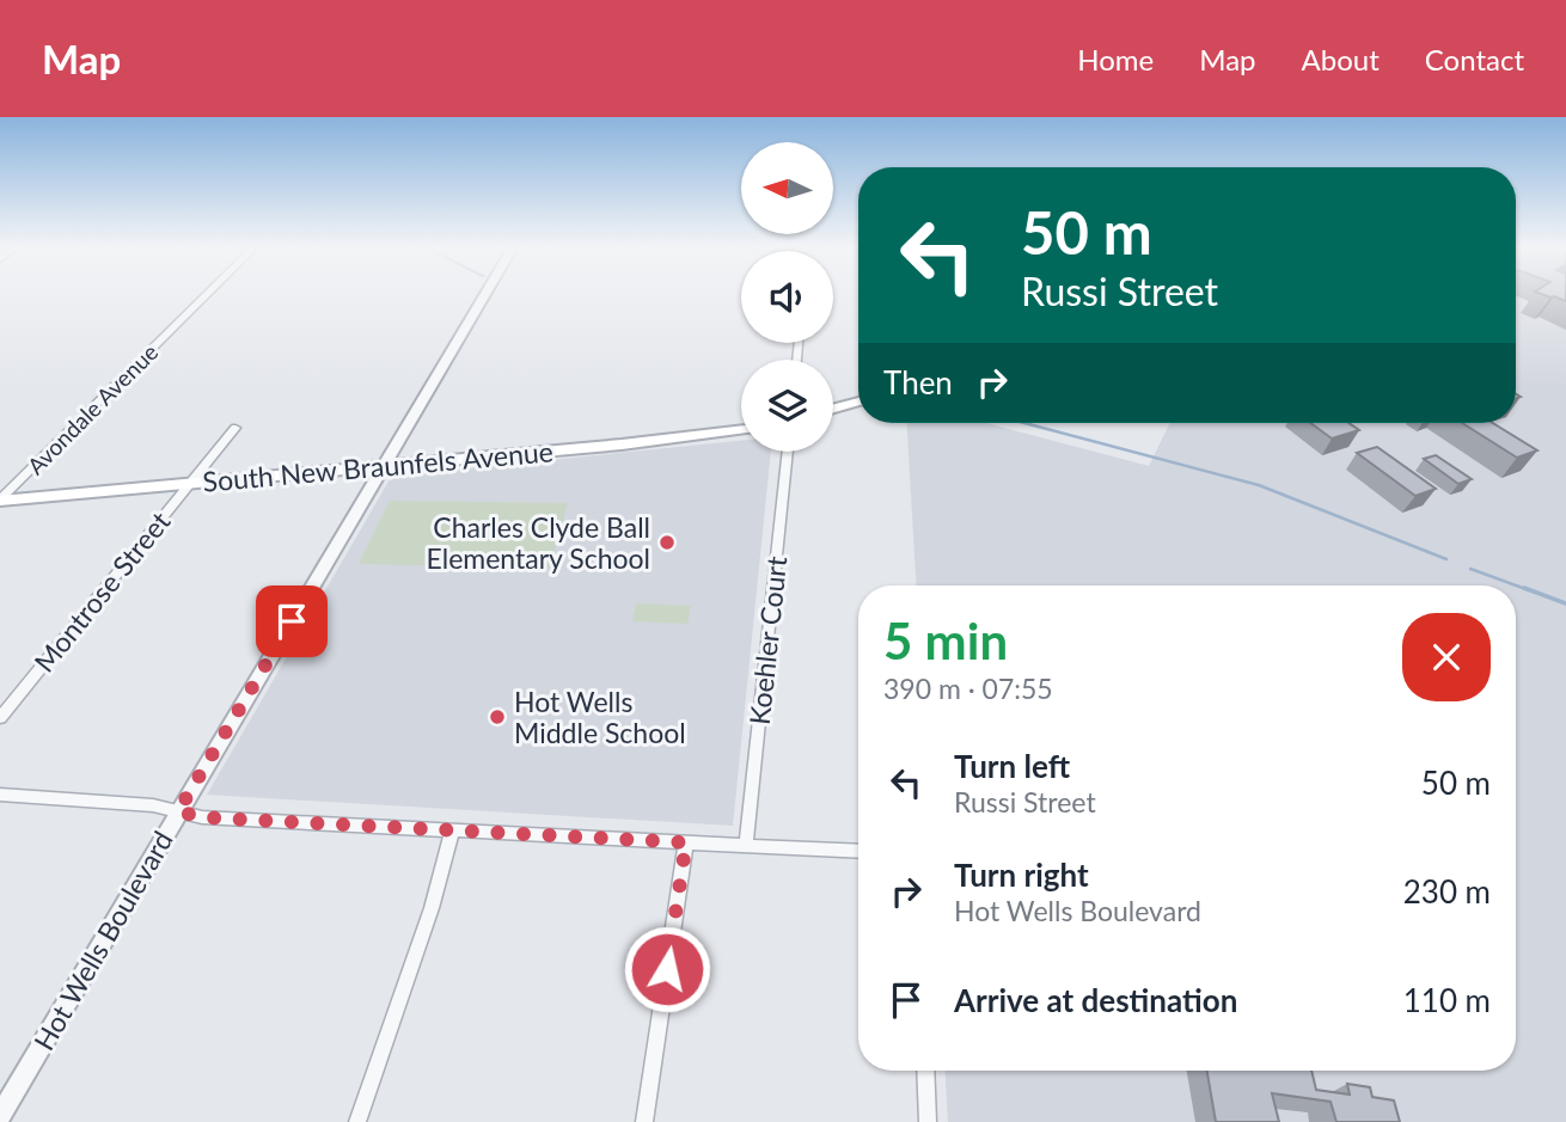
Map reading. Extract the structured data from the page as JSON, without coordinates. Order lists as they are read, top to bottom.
{
  "streets": {
    "main road": ["South New Braunfels Avenue"],
    "street": [
      "Avondale Avenue",
      "Montrose Street",
      "Koehler Court",
      "Hot Wells Boulevard"
    ]
  },
  "crossings": [
    ["Avondale Avenue", "South New Braunfels Avenue"],
    ["South New Braunfels Avenue", "Montrose Street"],
    ["South New Braunfels Avenue", "Hot Wells Boulevard"]
  ],
  "places": ["Charles Clyde Ball Elementary School", "Hot Wells Middle School"],
  "north": "left",
  "page": {
    "header": "Map",
    "nav": [
      "Home",
      "Map",
      "About",
      "Contact"
    ],
    "turn": ["50 m", "Russi Street"],
    "then": "Then",
    "heading": ["5 min", "390 m · 07:55"],
    "list": [
      {
        "name": "Turn left",
        "note": "Russi Street",
        "value": "50 m"
      },
      {
        "name": "Turn right",
        "note": "Hot Wells Boulevard",
        "value": "230 m"
      },
      {
        "name": "Arrive at destination",
        "value": "110 m"
      }
    ]
  }
}
